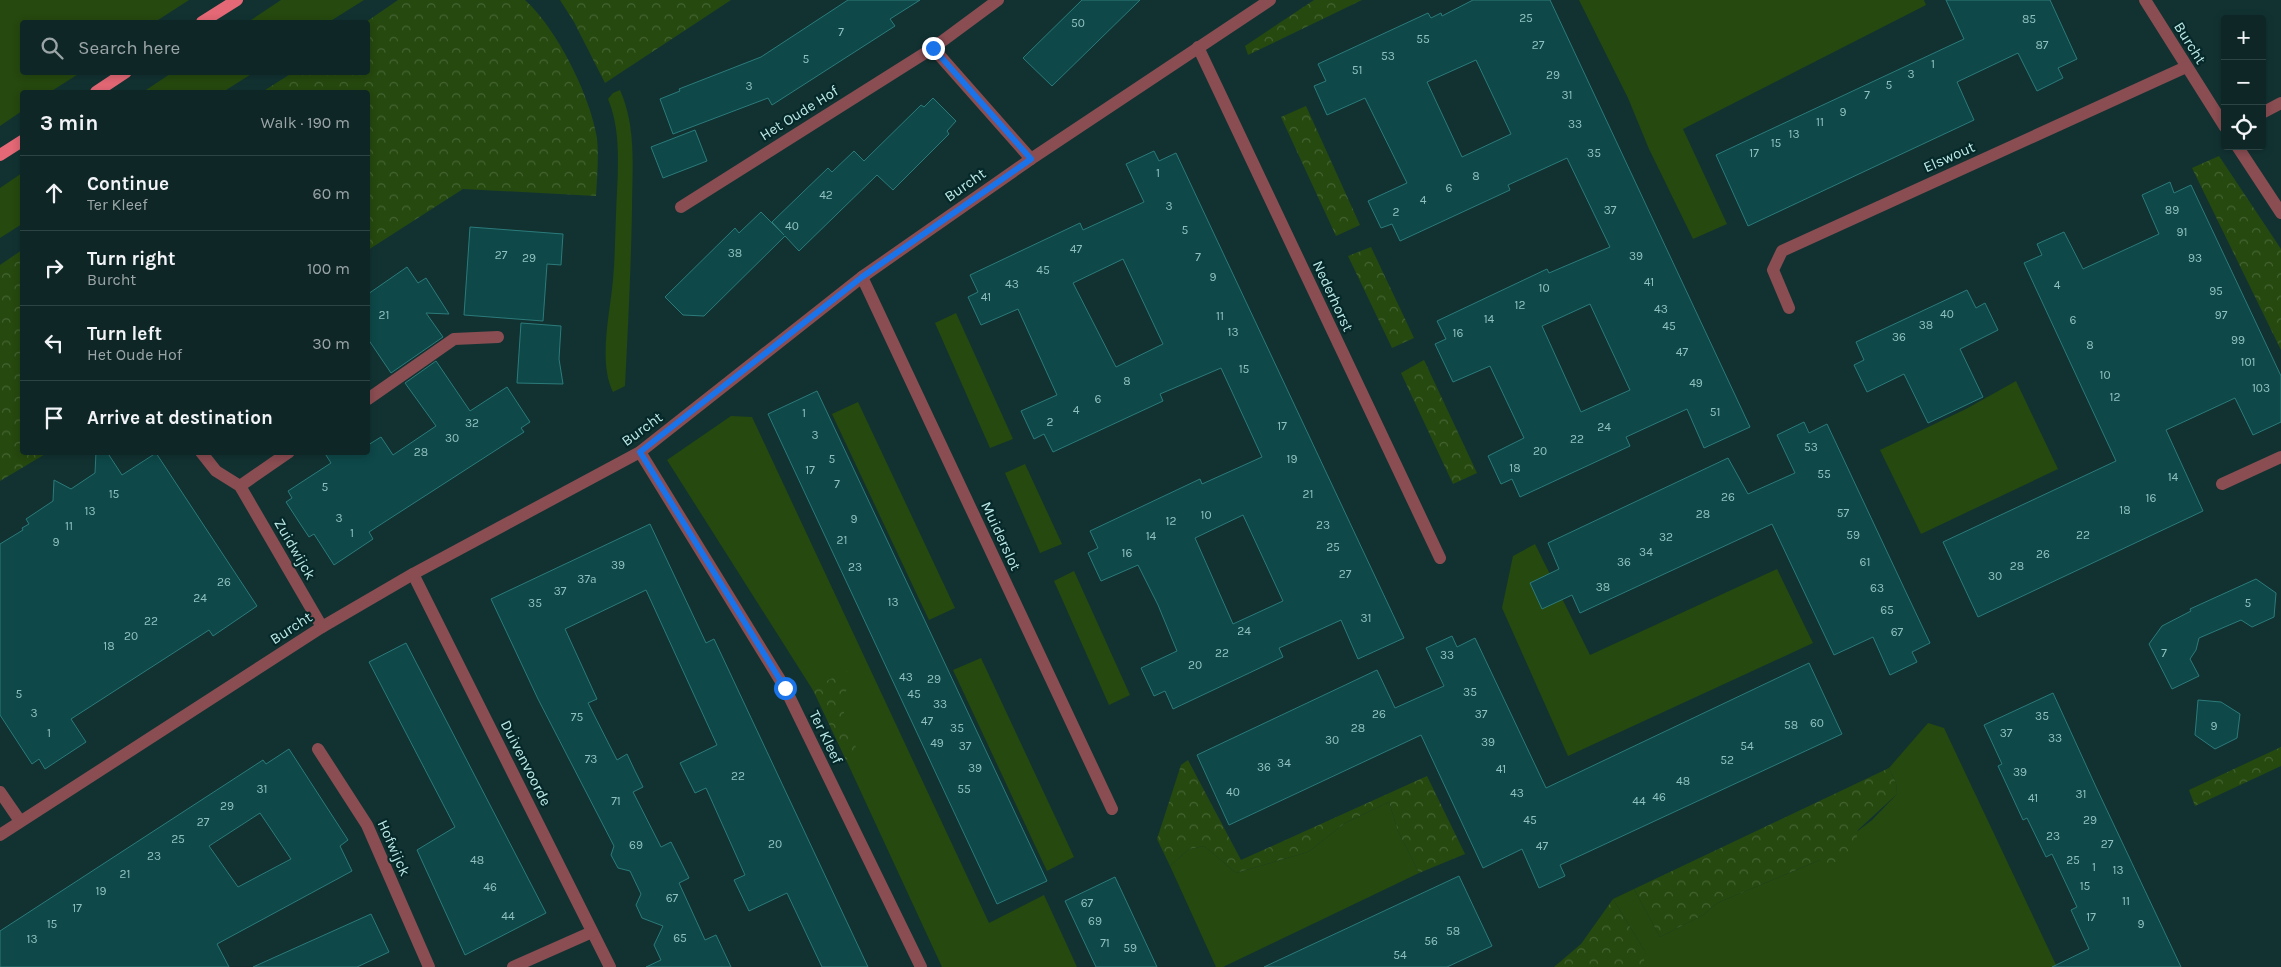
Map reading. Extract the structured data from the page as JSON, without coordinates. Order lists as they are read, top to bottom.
{
  "streets": {
    "street": [
      "Burcht",
      "Het Oude Hof",
      "Elswout",
      "Nederhorst",
      "Muiderslot",
      "Zuidwijck",
      "Ter Kleef",
      "Duivenvoorde",
      "Hofwijck"
    ]
  },
  "crossings": [
    ["Burcht", "Elswout"],
    ["Burcht", "Nederhorst"],
    ["Burcht", "Muiderslot"],
    ["Burcht", "Zuidwijck"],
    ["Burcht", "Ter Kleef"],
    ["Burcht", "Duivenvoorde"]
  ],
  "house_numbers": [
    "25",
    "85",
    "50",
    "7",
    "55",
    "27",
    "87",
    "53",
    "5",
    "1",
    "51",
    "3",
    "29",
    "5",
    "3",
    "31",
    "7",
    "9",
    "11",
    "33",
    "13",
    "15",
    "35",
    "17",
    "1",
    "8",
    "6",
    "42",
    "4",
    "3",
    "37",
    "89",
    "2",
    "40",
    "5",
    "91",
    "47",
    "38",
    "27",
    "39",
    "7",
    "29",
    "93",
    "45",
    "9",
    "41",
    "43",
    "4",
    "10",
    "95",
    "41",
    "12",
    "43",
    "40",
    "21",
    "97",
    "11",
    "14",
    "6",
    "38",
    "45",
    "13",
    "16",
    "36",
    "99",
    "8",
    "47",
    "101",
    "15",
    "10",
    "8",
    "49",
    "103",
    "12",
    "6",
    "4",
    "51",
    "1",
    "2",
    "32",
    "17",
    "24",
    "3",
    "30",
    "22",
    "53",
    "20",
    "28",
    "5",
    "19",
    "18",
    "17",
    "55",
    "14",
    "7",
    "5",
    "15",
    "21",
    "26",
    "16",
    "18",
    "13",
    "57",
    "28",
    "10",
    "3",
    "9",
    "12",
    "23",
    "11",
    "1",
    "59",
    "22",
    "14",
    "32",
    "21",
    "9",
    "25",
    "34",
    "16",
    "26",
    "36",
    "61",
    "39",
    "28",
    "23",
    "27",
    "30",
    "37a",
    "26",
    "38",
    "63",
    "37",
    "24",
    "13",
    "35",
    "5",
    "65",
    "31",
    "22",
    "24",
    "67",
    "20",
    "18",
    "22",
    "7",
    "33",
    "20",
    "43",
    "29",
    "35",
    "5",
    "45",
    "33",
    "3",
    "26",
    "37",
    "35",
    "75",
    "47",
    "60",
    "58",
    "9",
    "35",
    "28",
    "1",
    "37",
    "33",
    "30",
    "39",
    "49",
    "37",
    "54",
    "73",
    "52",
    "34",
    "36",
    "39",
    "41",
    "39",
    "22",
    "48",
    "31",
    "55",
    "40",
    "43",
    "31",
    "46",
    "41",
    "71",
    "44",
    "29",
    "45",
    "29",
    "27",
    "23",
    "25",
    "20",
    "27",
    "69",
    "47",
    "23",
    "48",
    "25",
    "1",
    "13",
    "21",
    "15",
    "46",
    "19",
    "67",
    "11",
    "67",
    "17",
    "44",
    "17",
    "69",
    "15",
    "9",
    "58",
    "65",
    "13",
    "56",
    "71",
    "59",
    "54"
  ],
  "page": {
    "map_buttons": ["+", "−"],
    "search": "Search here",
    "heading": ["3 min", "Walk · 190 m"],
    "list": [
      ["Continue", "Ter Kleef", "60 m"],
      ["Turn right", "Burcht", "100 m"],
      ["Turn left", "Het Oude Hof", "30 m"],
      "Arrive at destination"
    ]
  }
}
